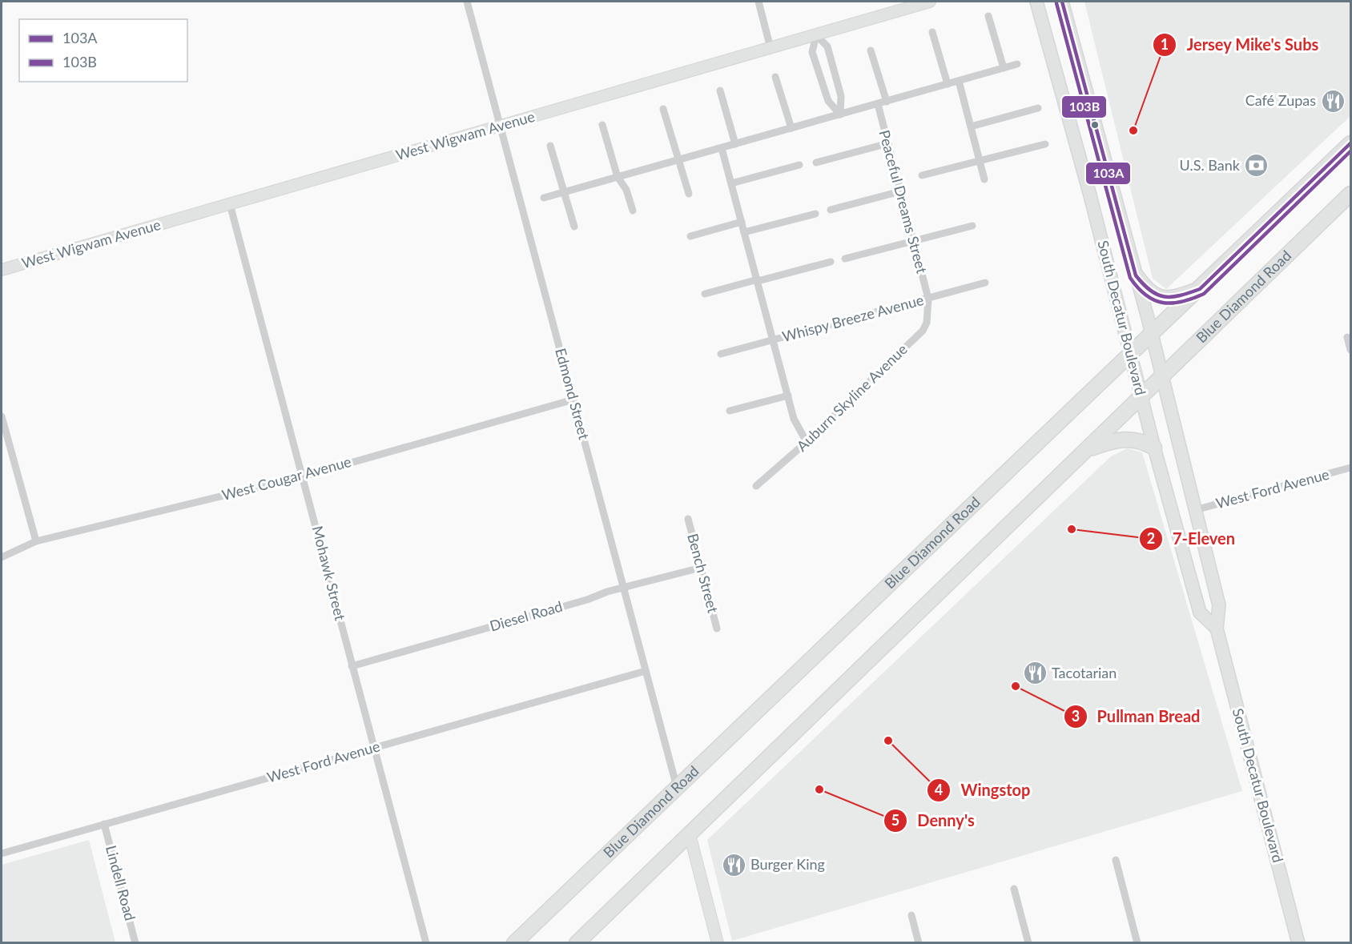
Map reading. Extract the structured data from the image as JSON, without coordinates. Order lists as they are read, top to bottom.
{
  "streets": {
    "highway": ["Blue Diamond Road"],
    "main road": ["South Decatur Boulevard"],
    "street": [
      "West Wigwam Avenue",
      "Peaceful Dreams Street",
      "Whispy Breeze Avenue",
      "Edmond Street",
      "Auburn Skyline Avenue",
      "West Cougar Avenue",
      "West Ford Avenue",
      "Mohawk Street",
      "Bench Street",
      "Diesel Road",
      "Lindell Road"
    ]
  },
  "crossings": [
    ["West Wigwam Avenue", "Edmond Street"],
    ["West Wigwam Avenue", "Mohawk Street"],
    ["Peaceful Dreams Street", "Whispy Breeze Avenue"],
    ["Peaceful Dreams Street", "Auburn Skyline Avenue"],
    ["Blue Diamond Road", "South Decatur Boulevard"],
    ["Blue Diamond Road", "Edmond Street"],
    ["South Decatur Boulevard", "West Ford Avenue"],
    ["Whispy Breeze Avenue", "Auburn Skyline Avenue"],
    ["Edmond Street", "West Cougar Avenue"],
    ["Edmond Street", "West Ford Avenue"],
    ["Edmond Street", "Diesel Road"],
    ["West Cougar Avenue", "Mohawk Street"],
    ["West Ford Avenue", "Mohawk Street"],
    ["West Ford Avenue", "Lindell Road"],
    ["Mohawk Street", "Diesel Road"],
    ["Bench Street", "Diesel Road"]
  ],
  "places": {
    "restaurant": ["Café Zupas", "Tacotarian", "Burger King"],
    "other": [
      "Jersey Mike's Subs",
      "7-Eleven",
      "Pullman Bread",
      "Wingstop",
      "Denny's"
    ],
    "bank": ["U.S. Bank"]
  },
  "lines": ["transit line 103A", "transit line 103B"],
  "legend": ["103A", "103B"]
}
